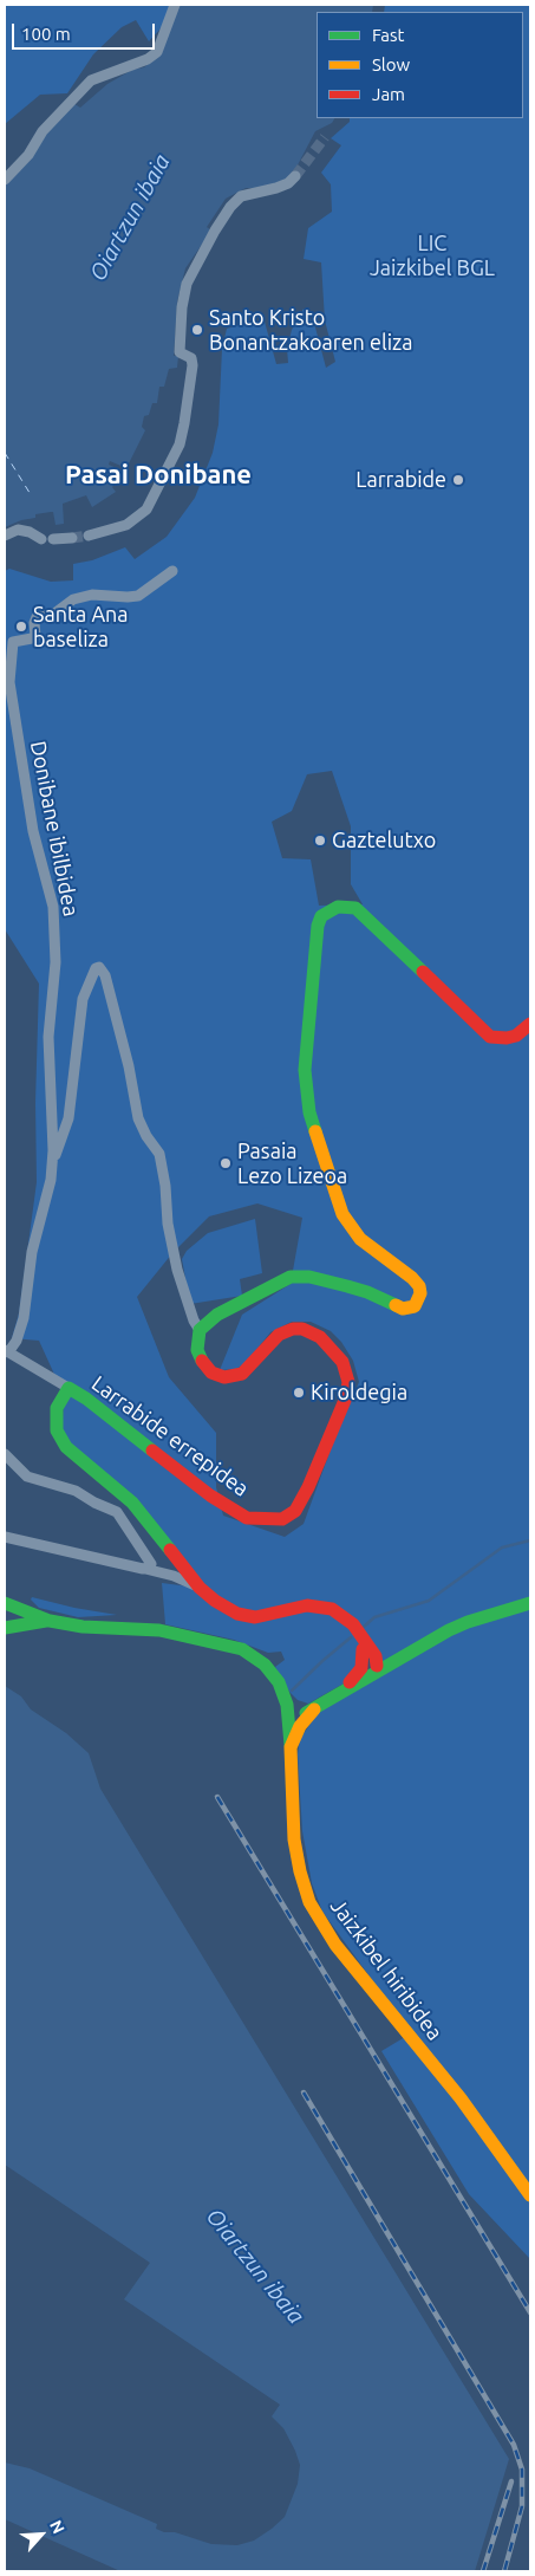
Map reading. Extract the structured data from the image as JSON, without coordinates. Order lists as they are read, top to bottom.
{
  "streets": {
    "street": ["Donibane ibilbidea", "Larrabide errepidea", "Jaizkibel hiribidea"]
  },
  "districts": ["Pasai Donibane"],
  "water": ["Oiartzun ibaia"],
  "parks": ["LIC Jaizkibel BGL"],
  "places": [
    "Santo Kristo Bonantzakoaren eliza",
    "Larrabide",
    "Santa Ana baseliza",
    "Gaztelutxo",
    "Pasaia Lezo Lizeoa",
    "Kiroldegia"
  ],
  "legend": ["Fast", "Slow", "Jam"],
  "scale_bar": "100 m",
  "north": "top right"
}
